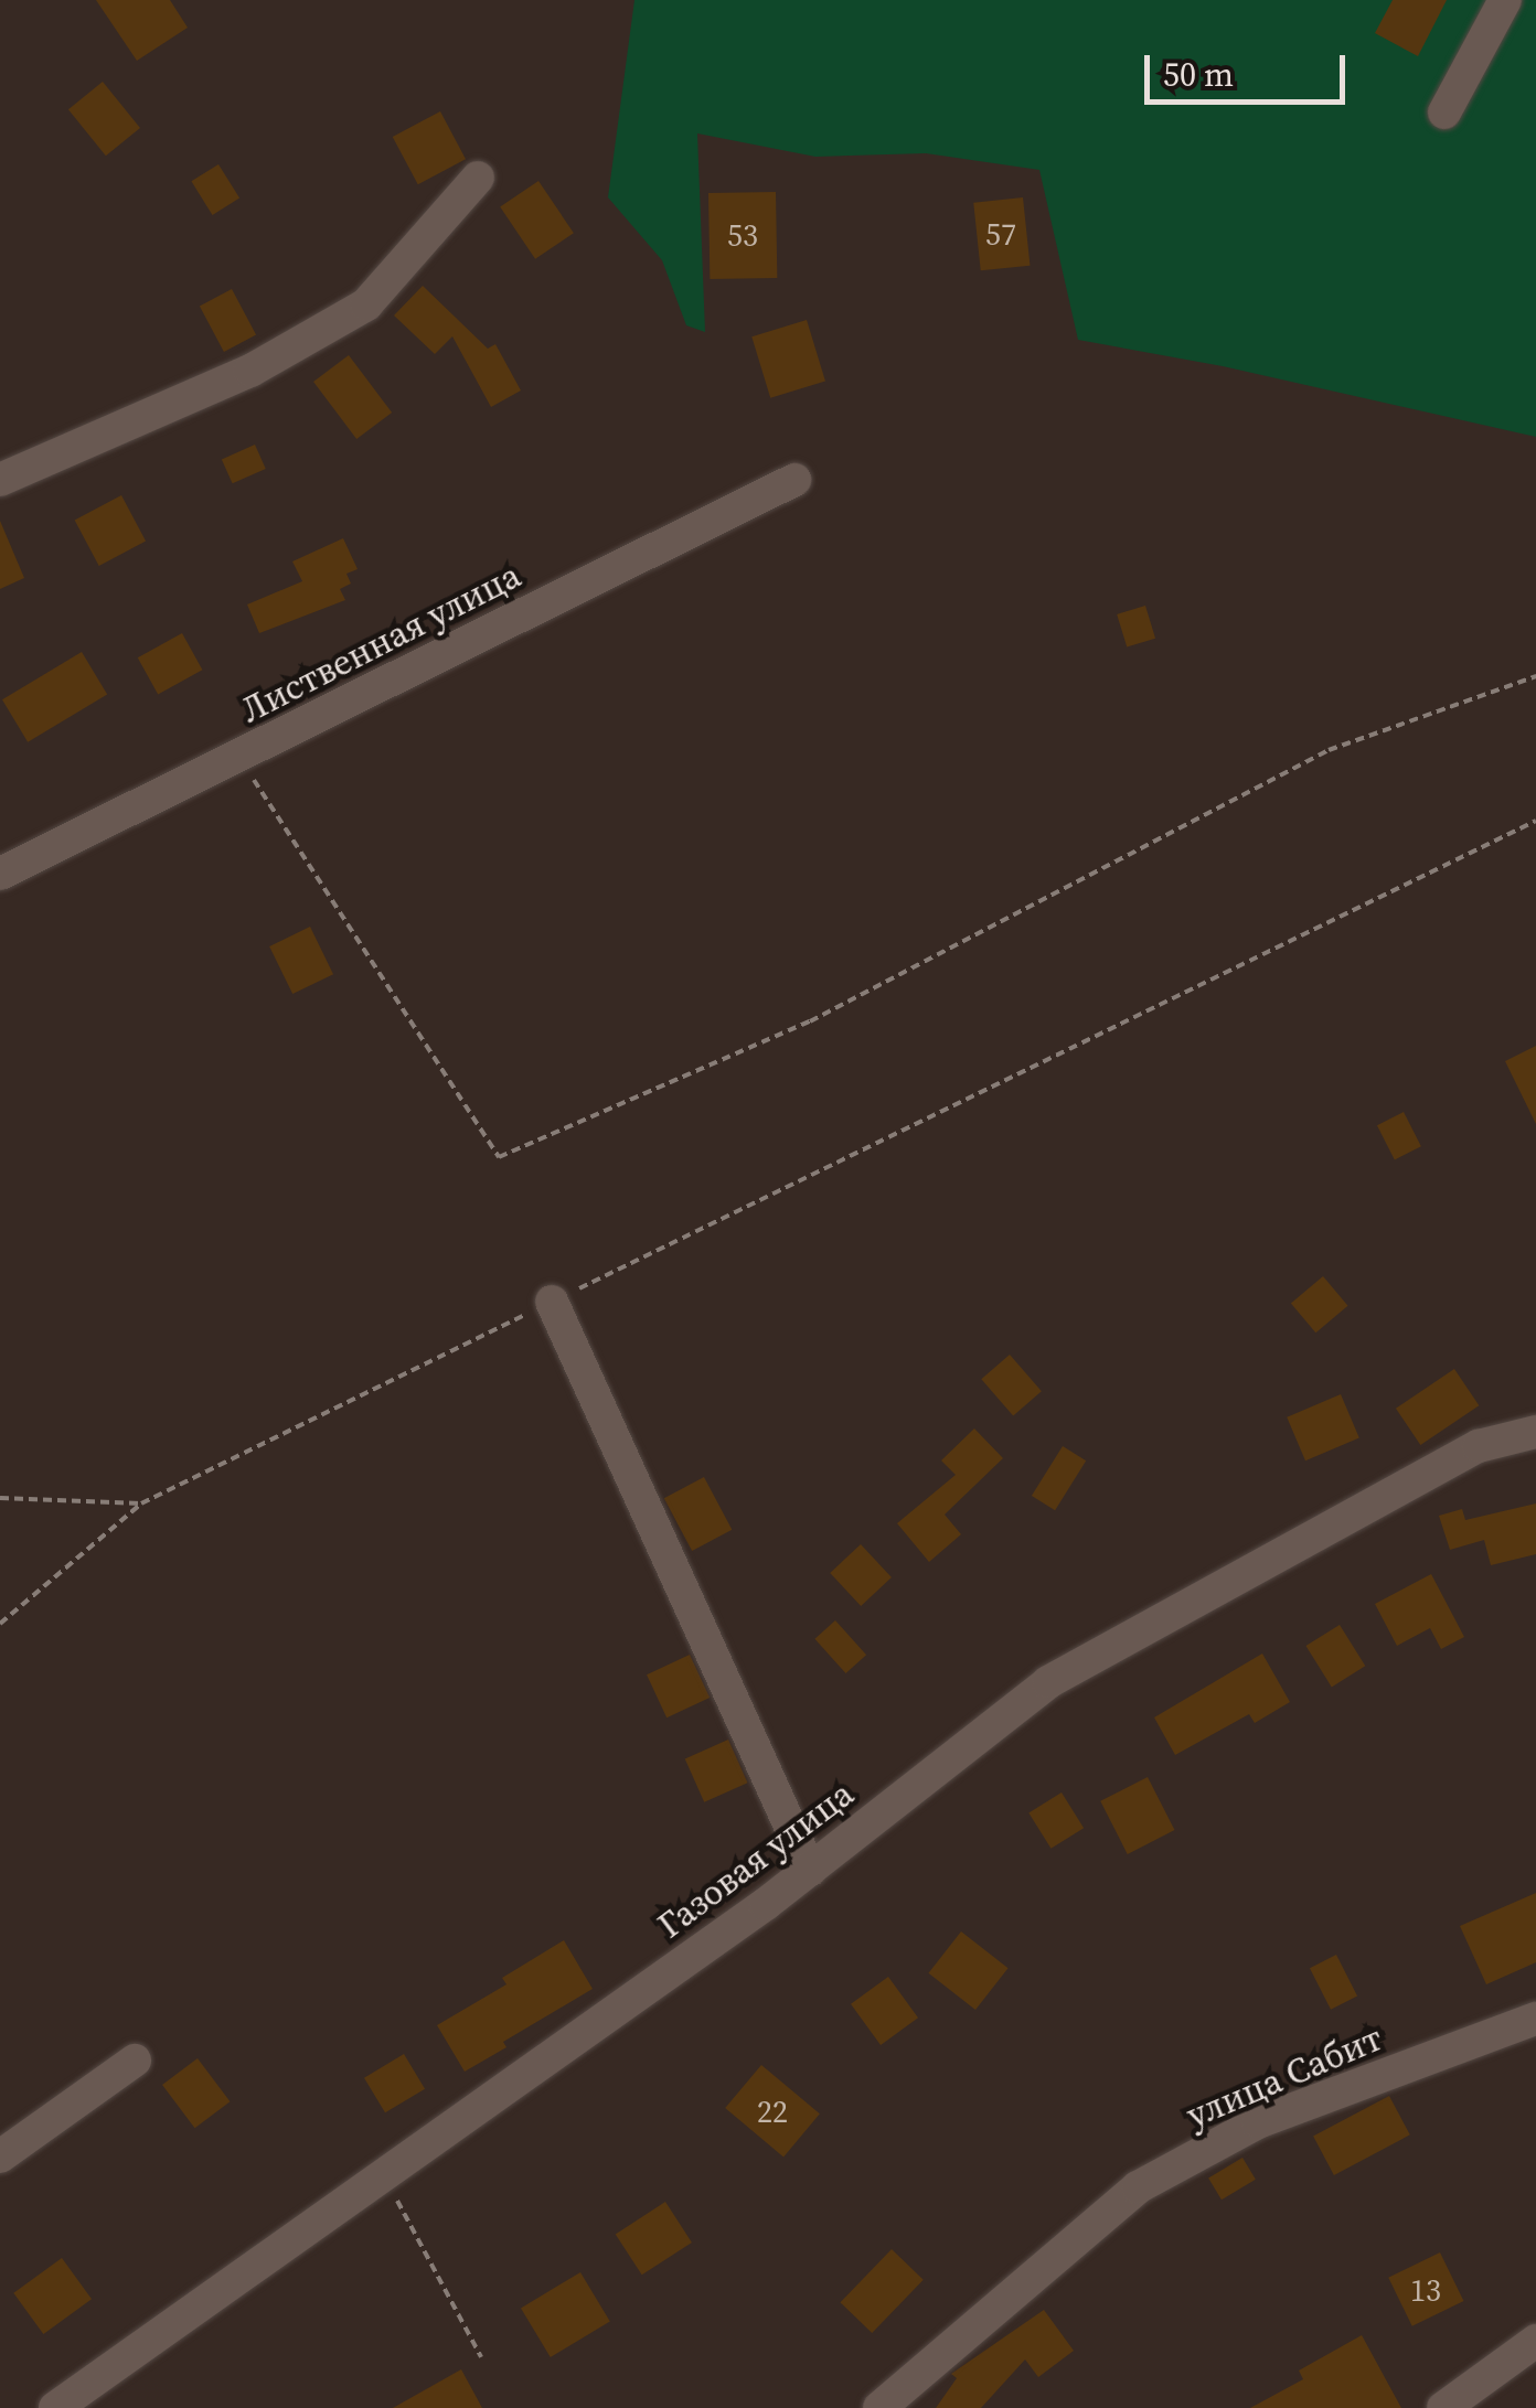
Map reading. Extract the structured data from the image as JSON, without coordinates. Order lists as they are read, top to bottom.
{
  "streets": {
    "street": ["Лиственная улица", "Газовая улица", "улица Сабит"]
  },
  "house_numbers": [
    "57",
    "53",
    "22",
    "13"
  ],
  "scale_bar": "50 m"
}
